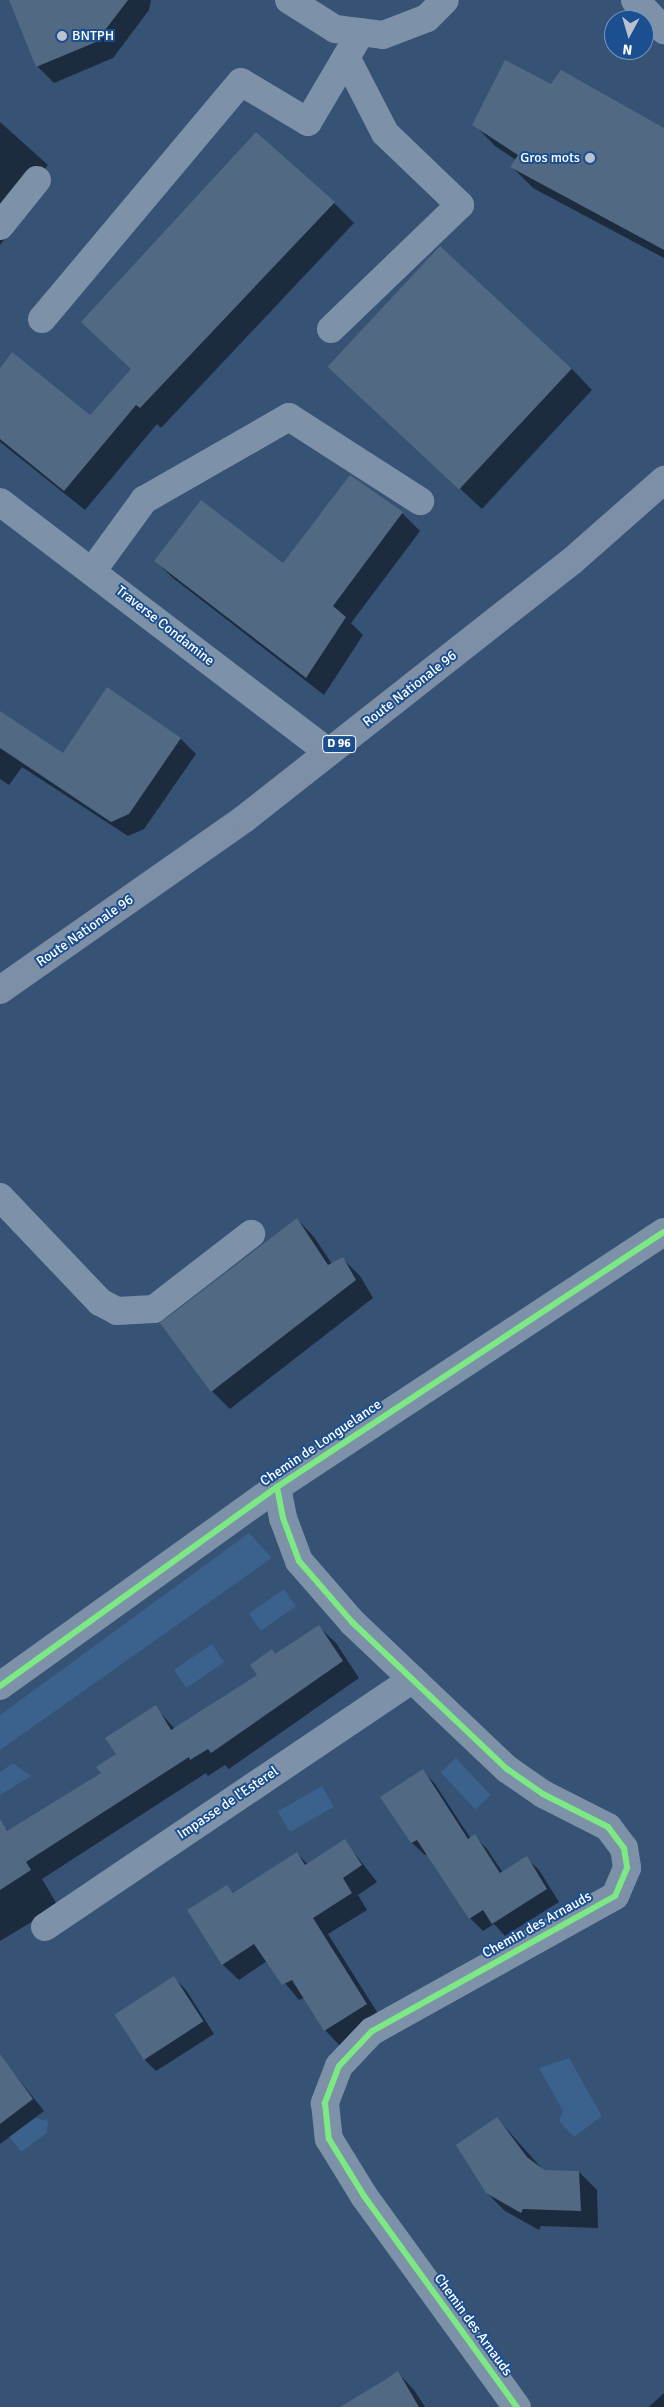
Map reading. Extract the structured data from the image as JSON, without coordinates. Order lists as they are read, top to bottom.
{
  "streets": {
    "main road": ["Route Nationale 96", "D 96"],
    "street": [
      "Traverse Condamine",
      "Chemin de Longuelance",
      "Impasse de l'Esterel",
      "Chemin des Arnauds"
    ]
  },
  "crossings": [
    ["Traverse Condamine", "Route Nationale 96"],
    ["Chemin de Longuelance", "Chemin des Arnauds"],
    ["Impasse de l'Esterel", "Chemin des Arnauds"]
  ],
  "places": ["BNTPH", "Gros mots"],
  "north": "bottom"
}
